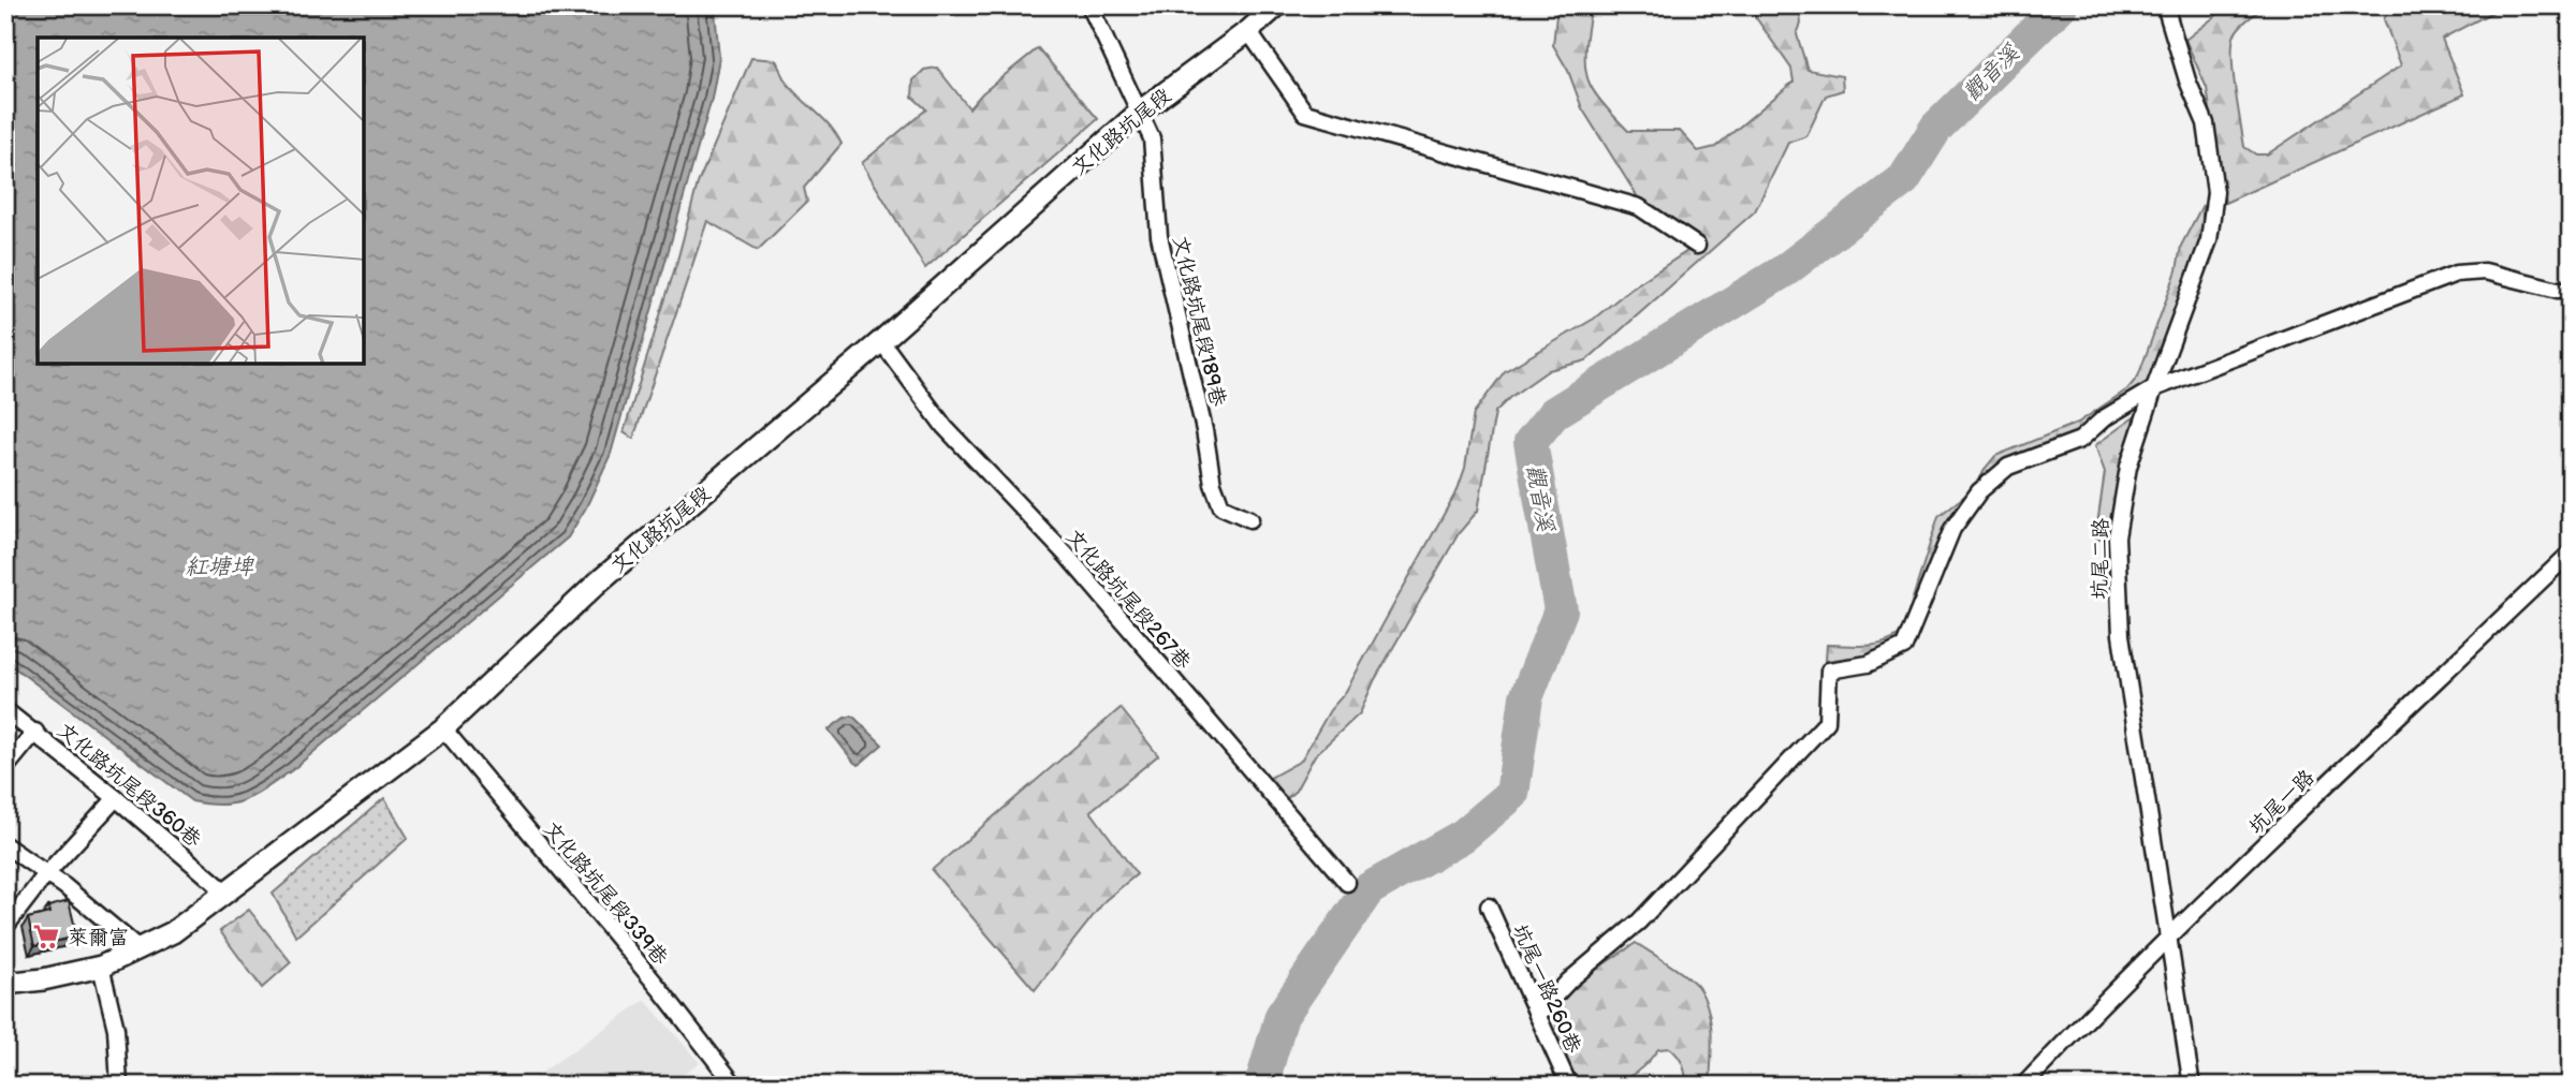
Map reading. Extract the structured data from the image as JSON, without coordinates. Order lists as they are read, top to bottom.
{
  "streets": {
    "main road": ["文化路坑尾段"],
    "street": [
      "文化路坑尾段189巷",
      "坑尾二路",
      "文化路坑尾段267巷",
      "文化路坑尾段360巷",
      "坑尾一路",
      "文化路坑尾段339巷",
      "坑尾一路260巷"
    ]
  },
  "crossings": [
    ["文化路坑尾段", "文化路坑尾段189巷"],
    ["文化路坑尾段", "文化路坑尾段267巷"],
    ["文化路坑尾段", "文化路坑尾段360巷"],
    ["文化路坑尾段", "文化路坑尾段339巷"],
    ["坑尾二路", "坑尾一路"]
  ],
  "water": ["觀音溪", "紅塘埤"],
  "places": {
    "supermarket": ["萊爾富"]
  }
}
